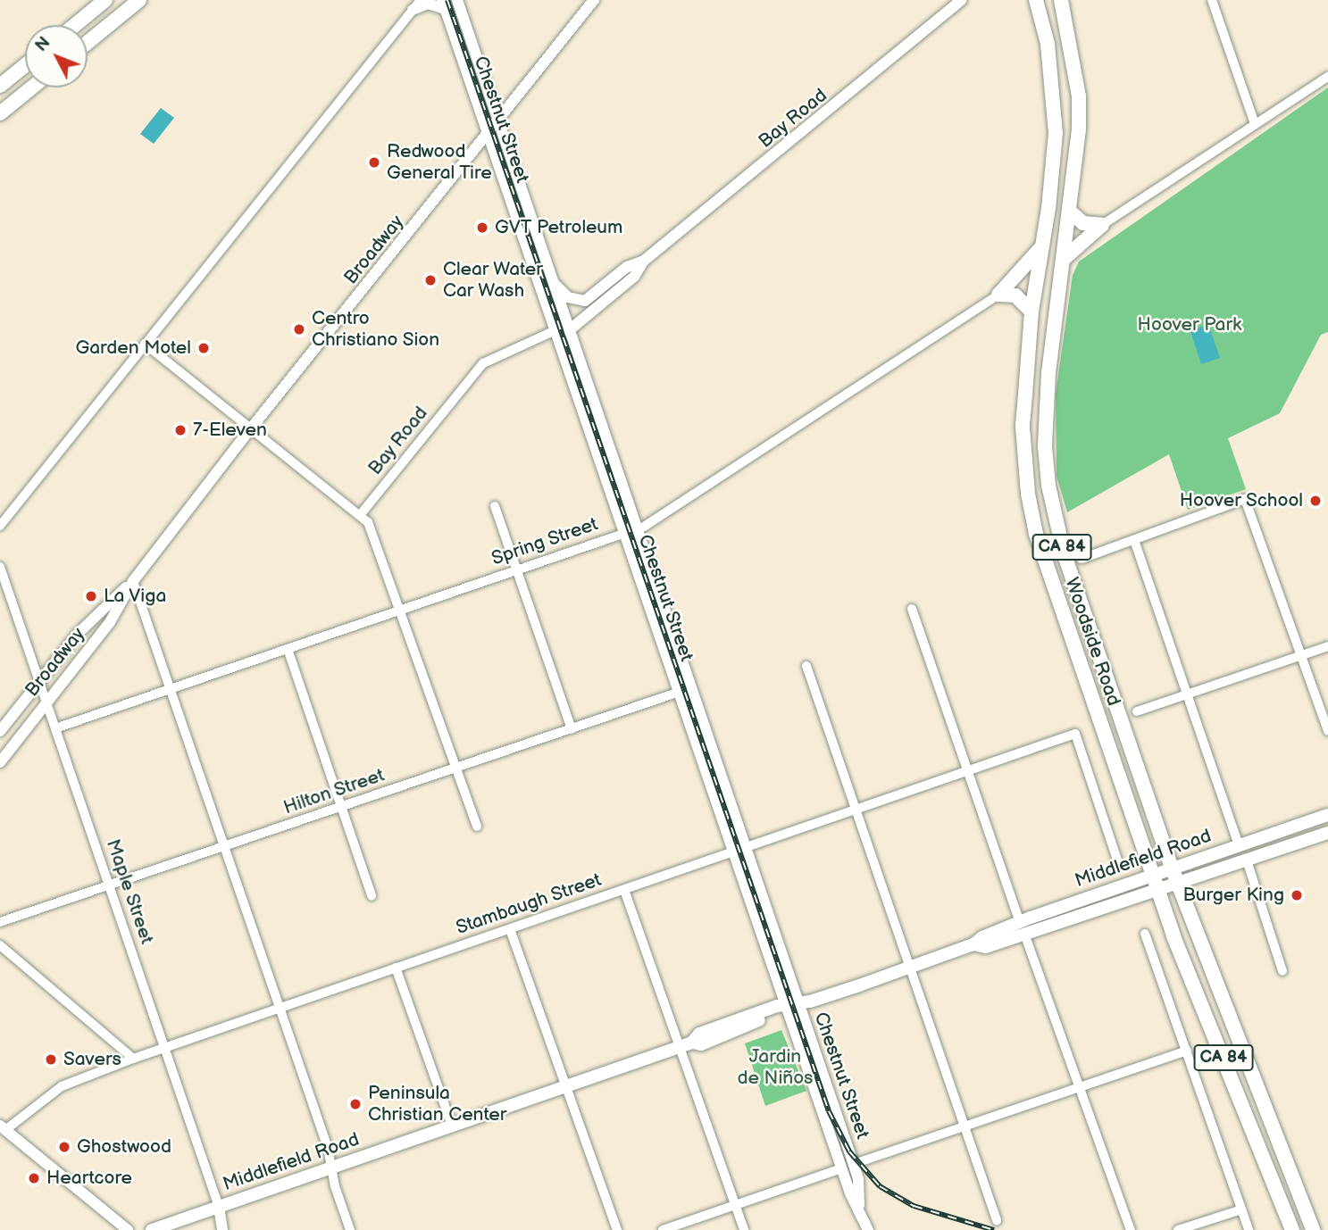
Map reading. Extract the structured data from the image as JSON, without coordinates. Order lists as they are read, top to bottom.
{
  "streets": {
    "main road": ["CA 84", "Woodside Road", "Middlefield Road"],
    "street": [
      "Bay Road",
      "Chestnut Street",
      "Broadway",
      "Spring Street",
      "Hilton Street",
      "Maple Street",
      "Stambaugh Street"
    ]
  },
  "crossings": [
    ["Bay Road", "Chestnut Street"],
    ["Chestnut Street", "Broadway"],
    ["Chestnut Street", "Spring Street"],
    ["Chestnut Street", "Hilton Street"],
    ["Chestnut Street", "Middlefield Road"],
    ["Chestnut Street", "Stambaugh Street"],
    ["Broadway", "Maple Street"],
    ["Spring Street", "Maple Street"],
    ["Woodside Road", "Middlefield Road"],
    ["Hilton Street", "Maple Street"],
    ["Middlefield Road", "Maple Street"],
    ["Maple Street", "Stambaugh Street"]
  ],
  "parks": ["Hoover Park", "Jardin de Niños"],
  "places": [
    "Redwood General Tire",
    "GVT Petroleum",
    "Clear Water Car Wash",
    "Centro Christiano Sion",
    "Garden Motel",
    "7-Eleven",
    "Hoover School",
    "La Viga",
    "Burger King",
    "Savers",
    "Peninsula Christian Center",
    "Ghostwood",
    "Heartcore"
  ],
  "north": "top left"
}
